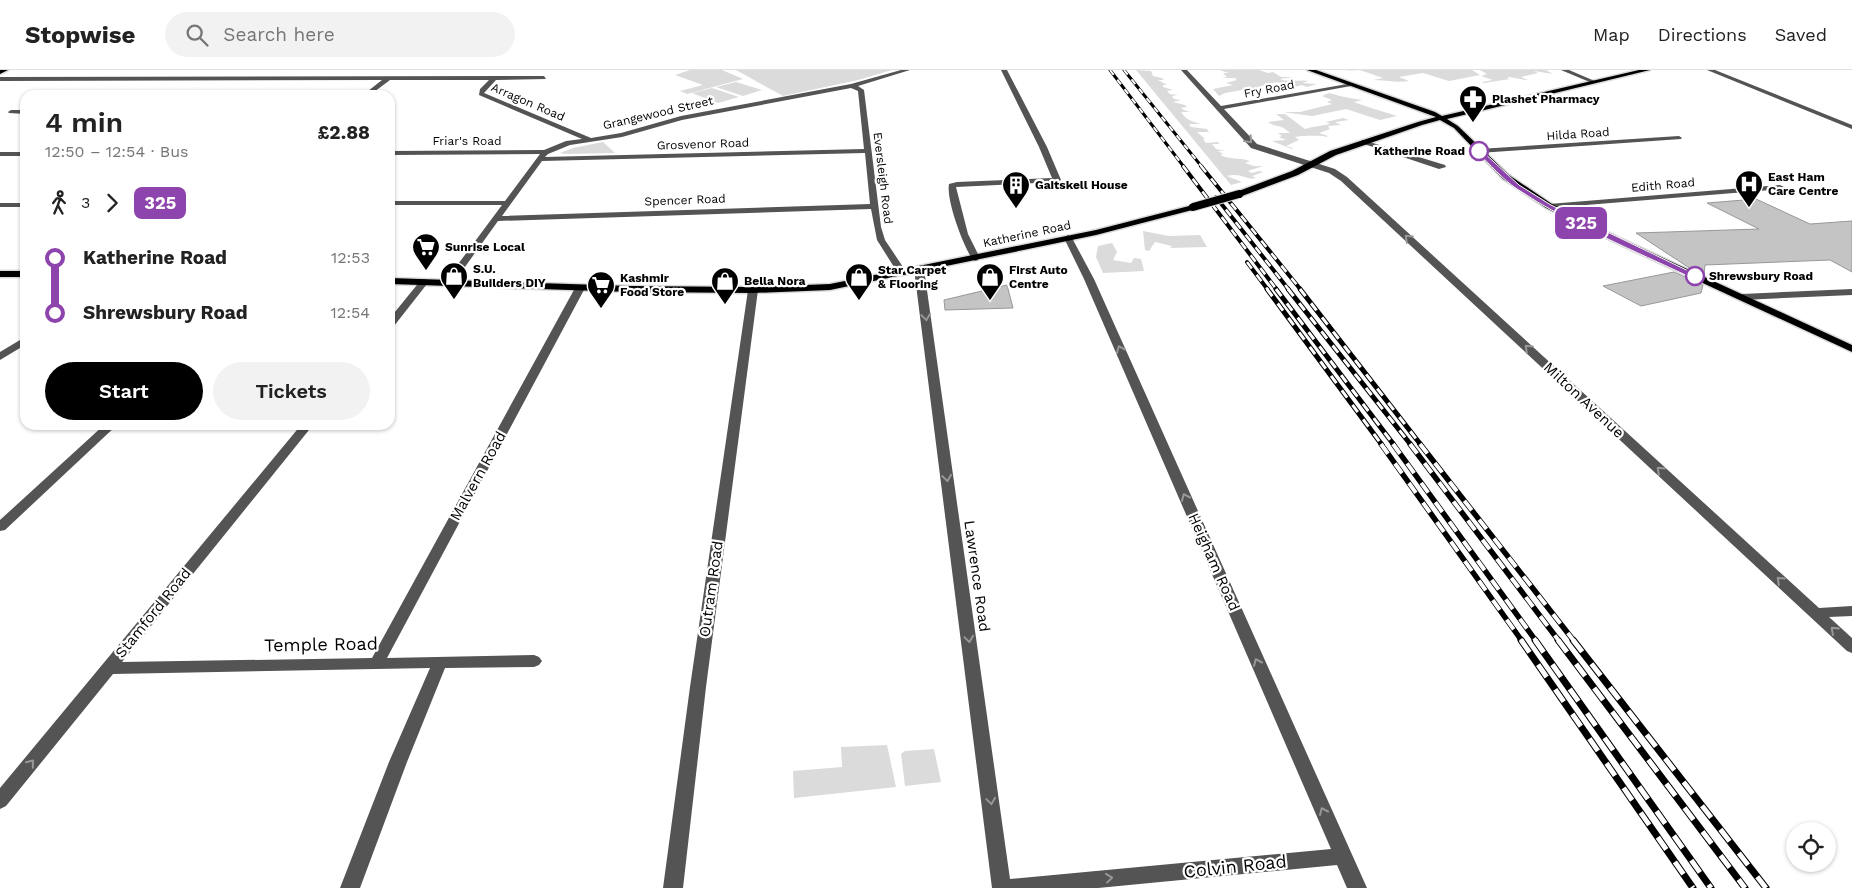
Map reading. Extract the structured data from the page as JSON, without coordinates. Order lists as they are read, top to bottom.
{
  "streets": {
    "main road": ["Katherine Road"],
    "street": [
      "Fry Road",
      "Arragon Road",
      "Grangewood Street",
      "Hilda Road",
      "Friar's Road",
      "Grosvenor Road",
      "Eversleigh Road",
      "Edith Road",
      "Spencer Road",
      "Milton Avenue",
      "Malvern Road",
      "Heigham Road",
      "Lawrence Road",
      "Outram Road",
      "Stamford Road",
      "Temple Road",
      "Colvin Road"
    ]
  },
  "crossings": [
    ["Fry Road", "Milton Avenue"],
    ["Arragon Road", "Grangewood Street"],
    ["Grangewood Street", "Friar's Road"],
    ["Grangewood Street", "Eversleigh Road"],
    ["Grosvenor Road", "Eversleigh Road"],
    ["Eversleigh Road", "Spencer Road"],
    ["Eversleigh Road", "Katherine Road"],
    ["Katherine Road", "Milton Avenue"],
    ["Katherine Road", "Malvern Road"],
    ["Katherine Road", "Heigham Road"],
    ["Katherine Road", "Lawrence Road"],
    ["Katherine Road", "Outram Road"],
    ["Malvern Road", "Temple Road"],
    ["Heigham Road", "Colvin Road"],
    ["Stamford Road", "Temple Road"]
  ],
  "one_way": [
    "Heigham Road",
    "Lawrence Road",
    "Stamford Road",
    "Colvin Road"
  ],
  "places": {
    "pharmacy": ["Plashet Pharmacy"],
    "other": ["Katherine Road", "Shrewsbury Road"],
    "hospital": ["East Ham Care Centre"],
    "building": ["Gaitskell House"],
    "supermarket": ["Sunrise Local", "Kashmir Food Store"],
    "shop": [
      "S.U. Builders DIY",
      "Star Carpet & Flooring",
      "First Auto Centre",
      "Bella Nora"
    ]
  },
  "lines": ["bus line 325"],
  "page": {
    "header": "Stopwise",
    "search": "Search here",
    "nav": ["Map", "Directions", "Saved"],
    "on_map": "325",
    "heading": ["4 min", "12:50 – 12:54 · Bus", "£2.88"],
    "legs": ["3", "325"],
    "list": [
      {
        "name": "Katherine Road",
        "value": "12:53"
      },
      {
        "name": "Shrewsbury Road",
        "value": "12:54"
      }
    ],
    "buttons": ["Start", "Tickets"]
  }
}
